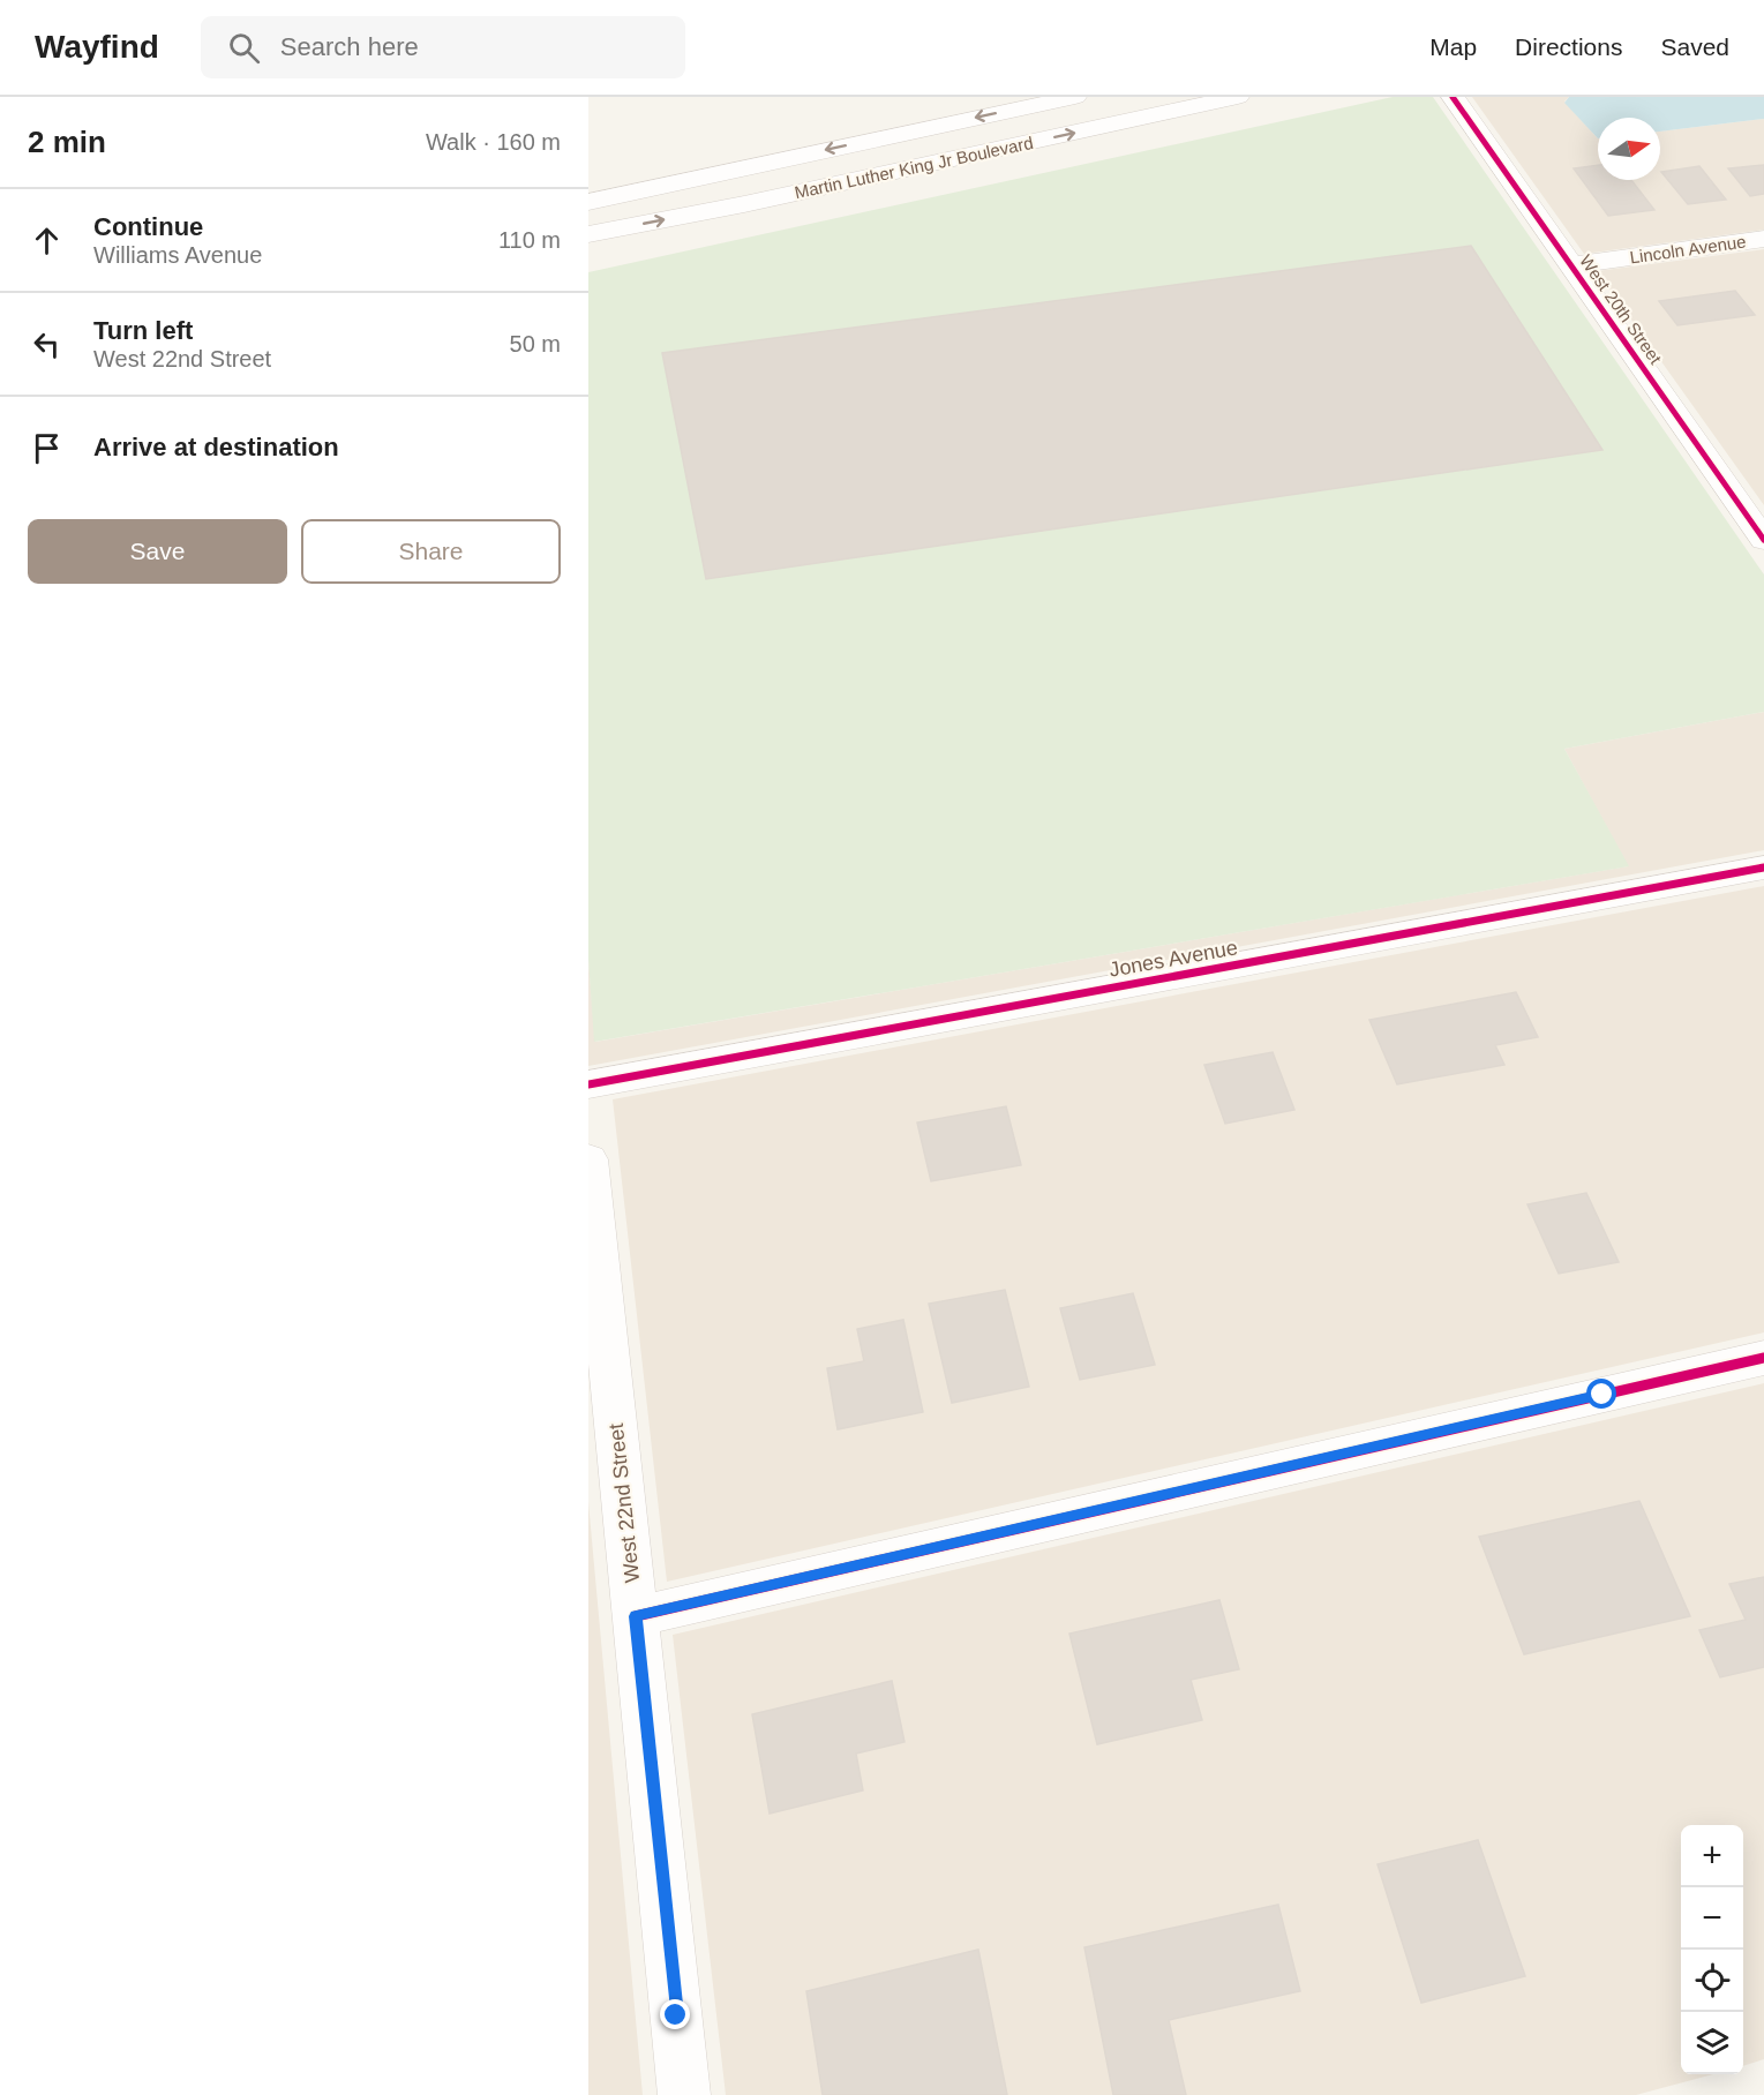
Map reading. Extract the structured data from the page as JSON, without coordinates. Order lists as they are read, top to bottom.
{
  "streets": {
    "street": [
      "Martin Luther King Jr Boulevard",
      "Lincoln Avenue",
      "West 20th Street",
      "Jones Avenue",
      "West 22nd Street"
    ]
  },
  "crossings": [
    ["Lincoln Avenue", "West 20th Street"]
  ],
  "north": "right",
  "page": {
    "header": "Wayfind",
    "search": "Search here",
    "nav": ["Map", "Directions", "Saved"],
    "heading": ["2 min", "Walk · 160 m"],
    "list": [
      ["Continue", "Williams Avenue", "110 m"],
      ["Turn left", "West 22nd Street", "50 m"],
      "Arrive at destination"
    ],
    "buttons": ["Save", "Share"],
    "map_buttons": ["+", "−"]
  }
}
